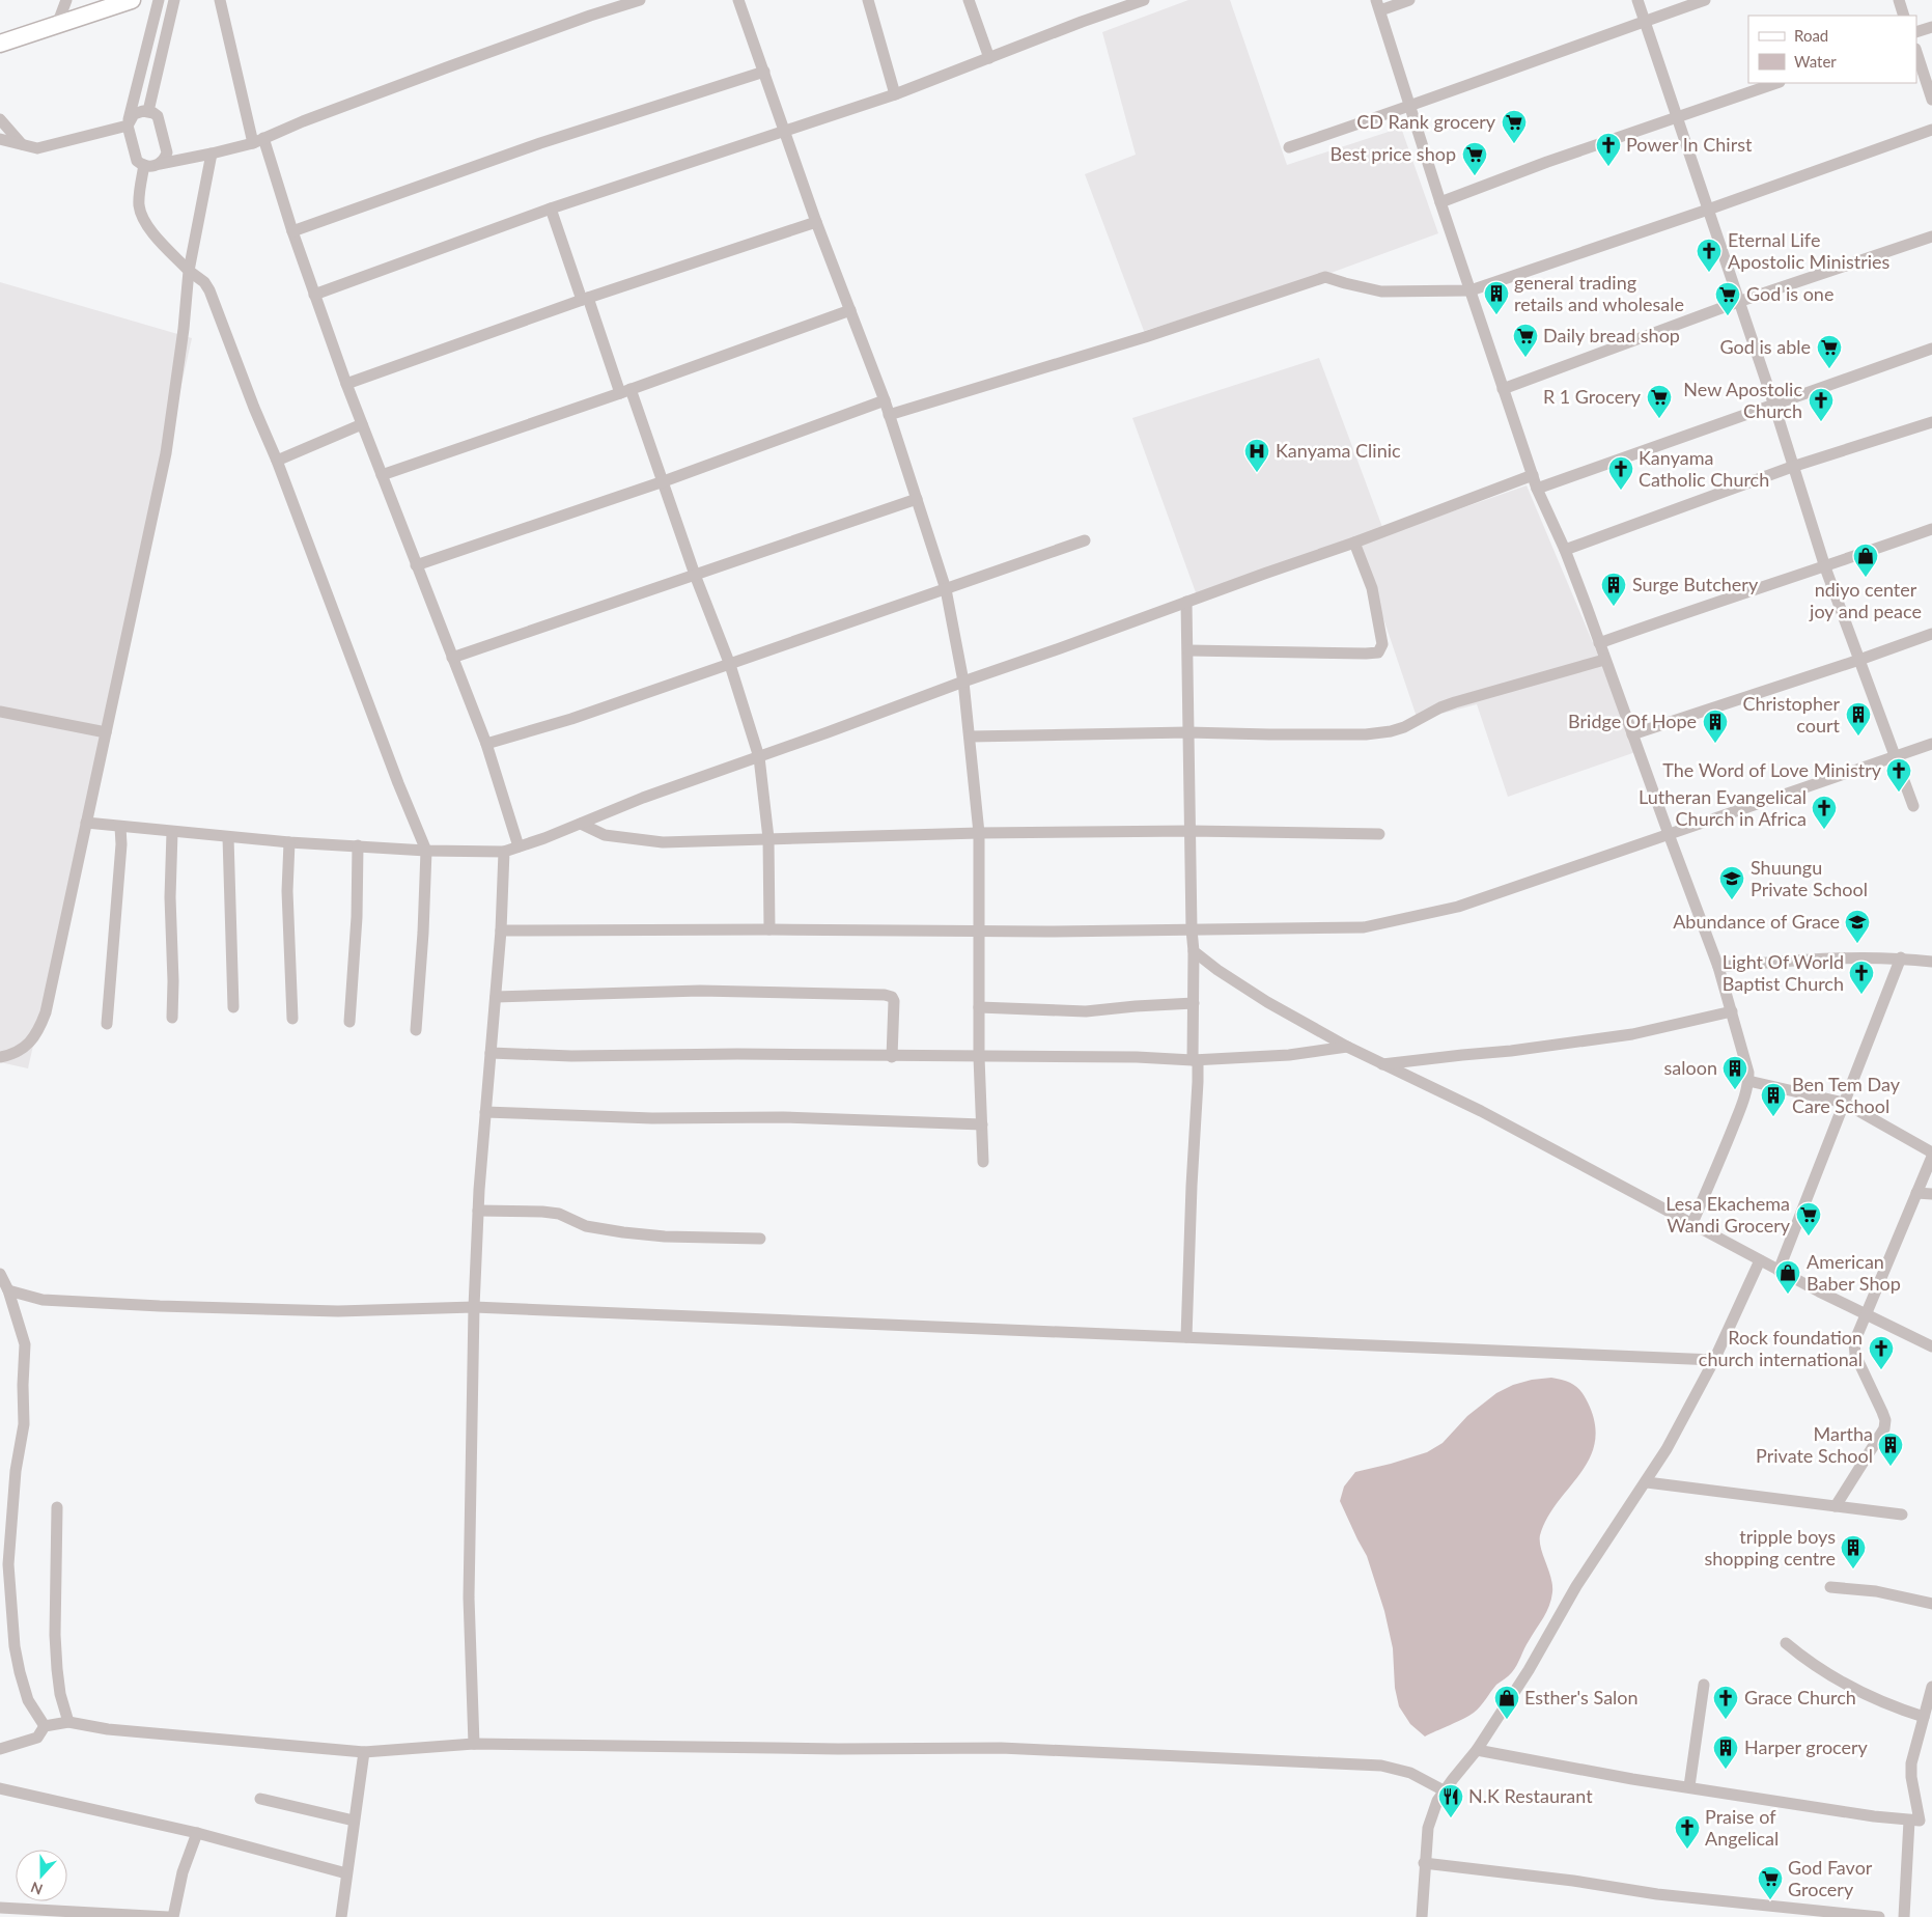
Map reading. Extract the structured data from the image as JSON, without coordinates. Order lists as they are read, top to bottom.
{
  "places": {
    "supermarket": [
      "CD Rank grocery",
      "Best price shop",
      "God is one",
      "Daily bread shop",
      "God is able",
      "R 1 Grocery",
      "Lesa Ekachema Wandi Grocery",
      "God Favor Grocery"
    ],
    "church": [
      "Power In Chirst",
      "Eternal Life Apostolic Ministries",
      "New Apostolic Church",
      "Kanyama Catholic Church",
      "The Word of Love Ministry",
      "Lutheran Evangelical Church in Africa",
      "Light Of World Baptist Church",
      "Rock foundation church international",
      "Grace Church",
      "Praise of Angelical"
    ],
    "building": [
      "general trading retails and wholesale",
      "Surge Butchery",
      "Christopher court",
      "Bridge Of Hope",
      "saloon",
      "Ben Tem Day Care School",
      "Martha Private School",
      "tripple boys shopping centre",
      "Harper grocery"
    ],
    "hospital": ["Kanyama Clinic"],
    "shop": ["ndiyo center joy and peace", "American Baber Shop", "Esther's Salon"],
    "school or university": ["Shuungu Private School", "Abundance of Grace"],
    "restaurant": ["N.K Restaurant"]
  },
  "legend": ["Road", "Water"],
  "north": "bottom"
}
